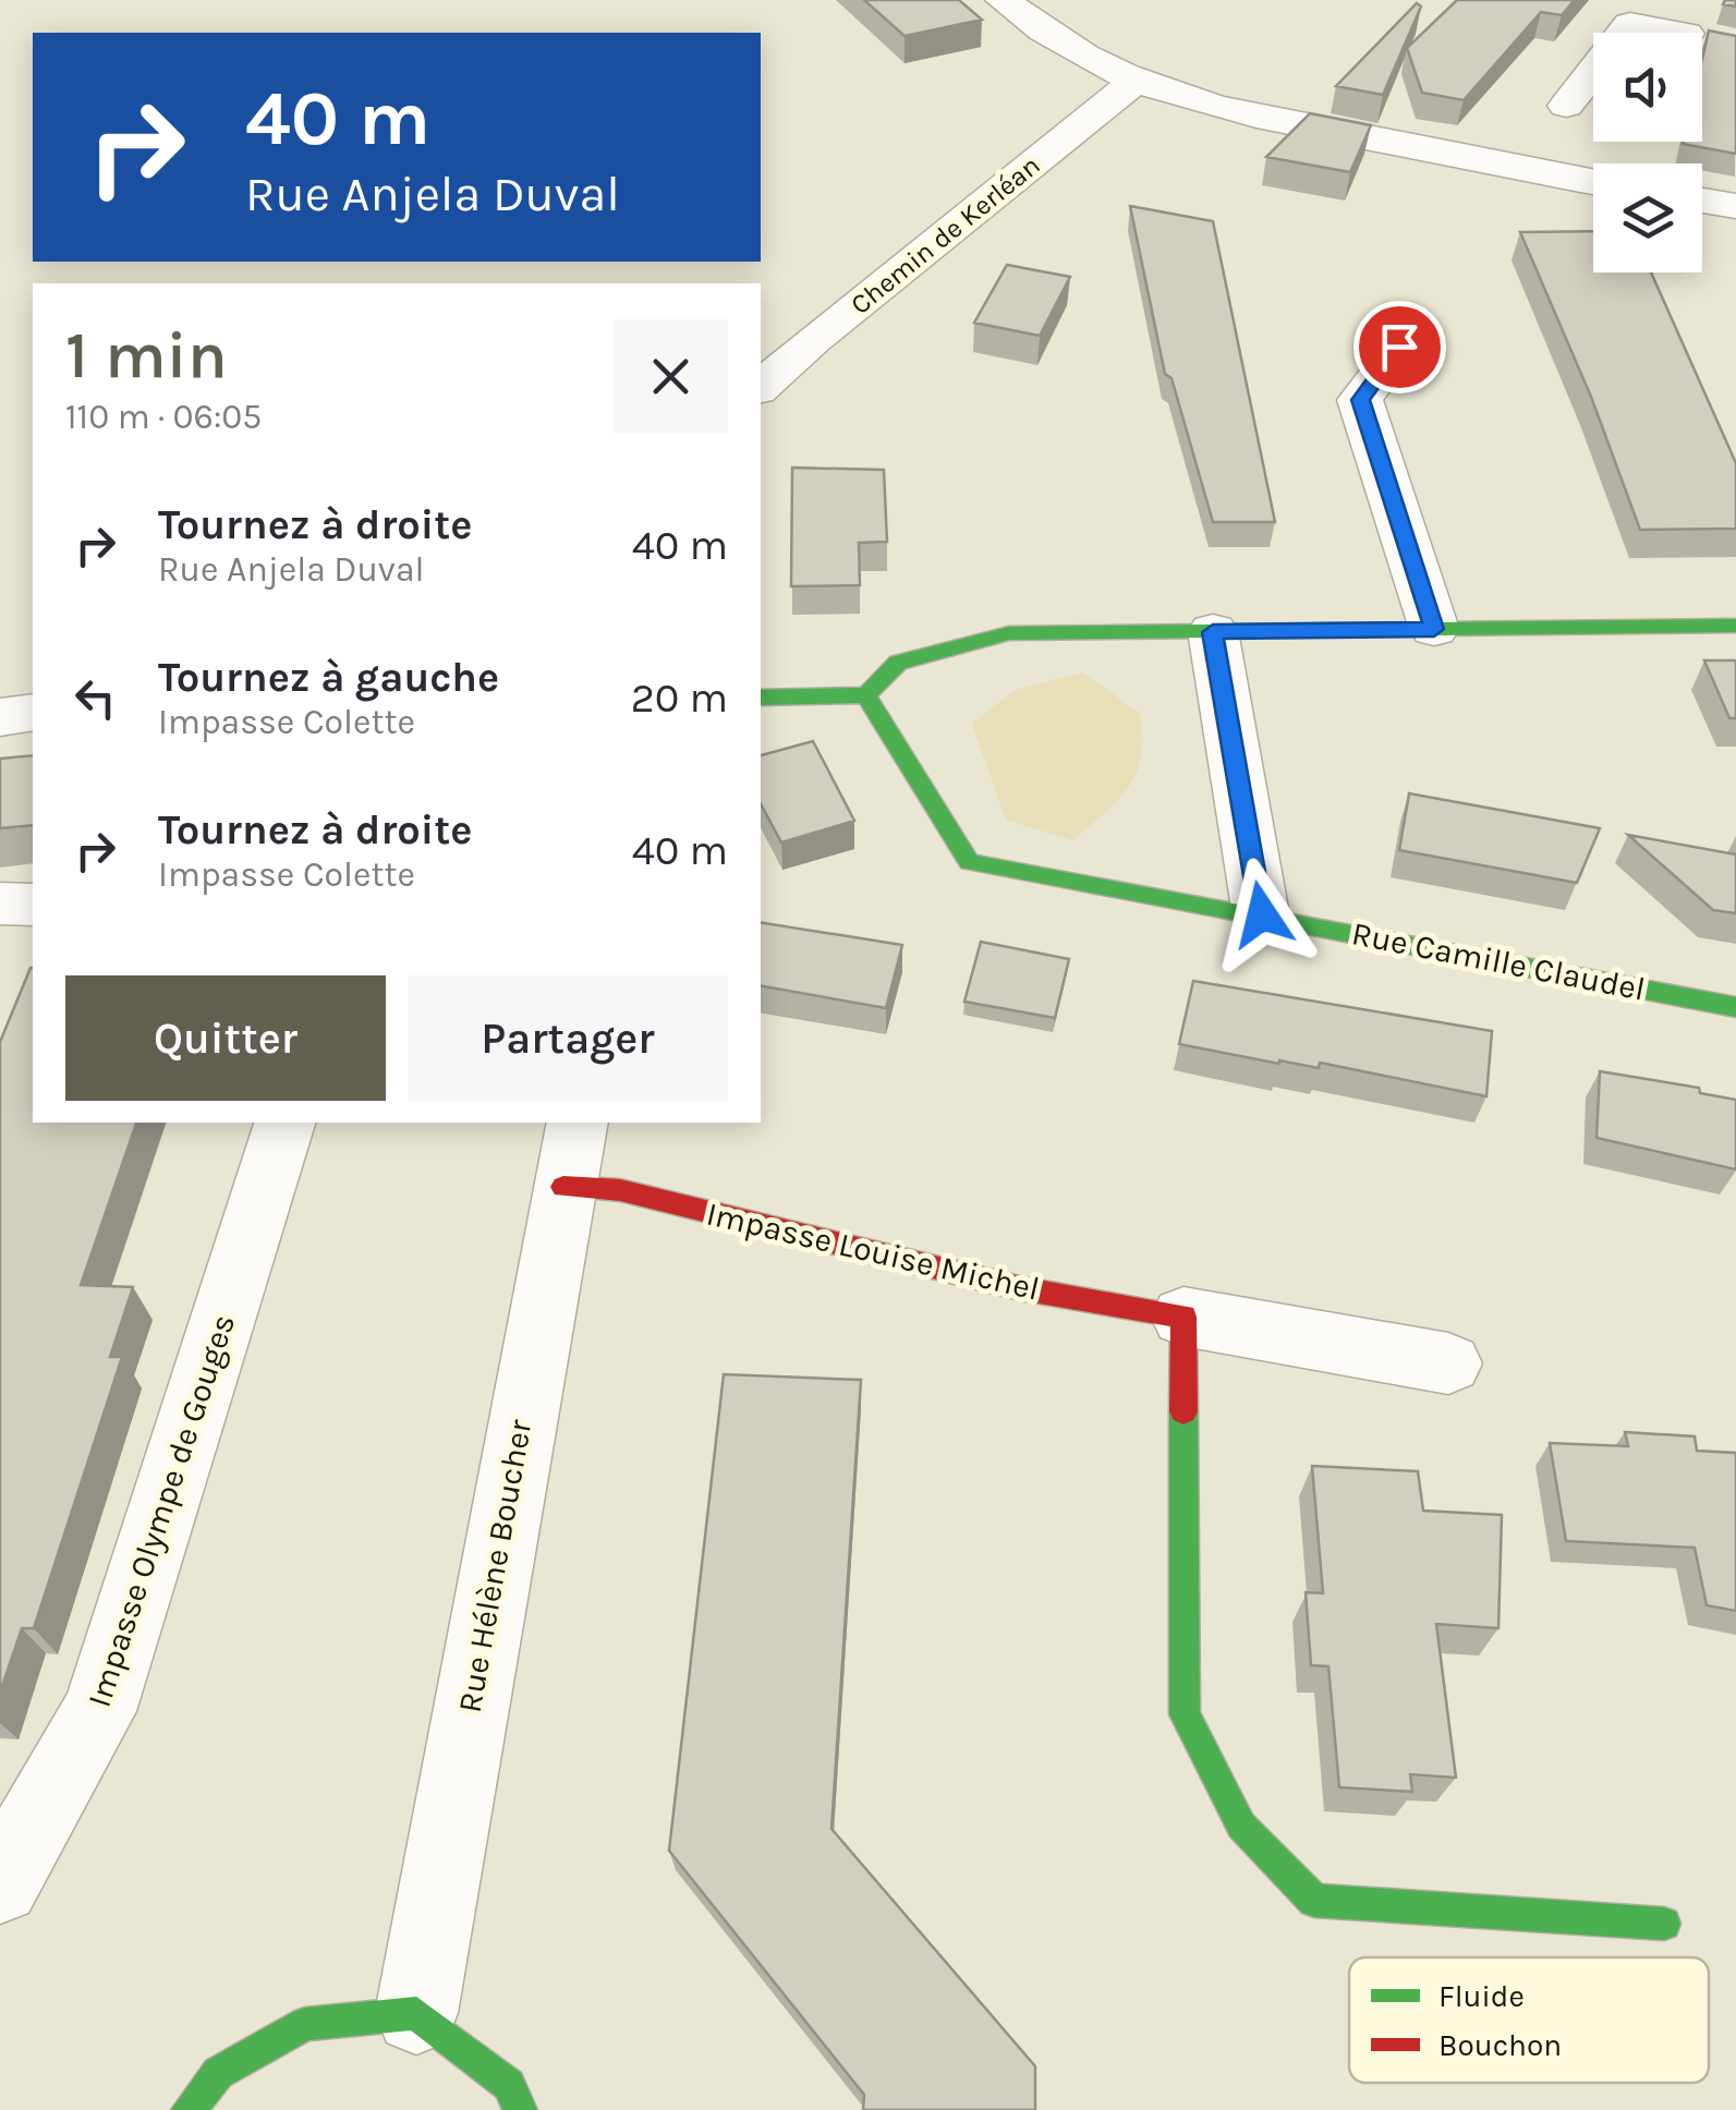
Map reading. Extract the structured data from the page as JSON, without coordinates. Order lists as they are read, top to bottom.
{
  "streets": {
    "street": [
      "Chemin de Kerléan",
      "Rue Camille Claudel",
      "Impasse Louise Michel",
      "Impasse Olympe de Gouges",
      "Rue Hélène Boucher"
    ]
  },
  "crossings": [
    ["Impasse Louise Michel", "Rue Hélène Boucher"]
  ],
  "legend": ["Fluide", "Bouchon"],
  "page": {
    "turn": ["40 m", "Rue Anjela Duval"],
    "heading": ["1 min", "110 m · 06:05"],
    "list": [
      {
        "name": "Tournez à droite",
        "note": "Rue Anjela Duval",
        "value": "40 m"
      },
      {
        "name": "Tournez à gauche",
        "note": "Impasse Colette",
        "value": "20 m"
      },
      {
        "name": "Tournez à droite",
        "note": "Impasse Colette",
        "value": "40 m"
      }
    ],
    "buttons": ["Quitter", "Partager"]
  }
}
